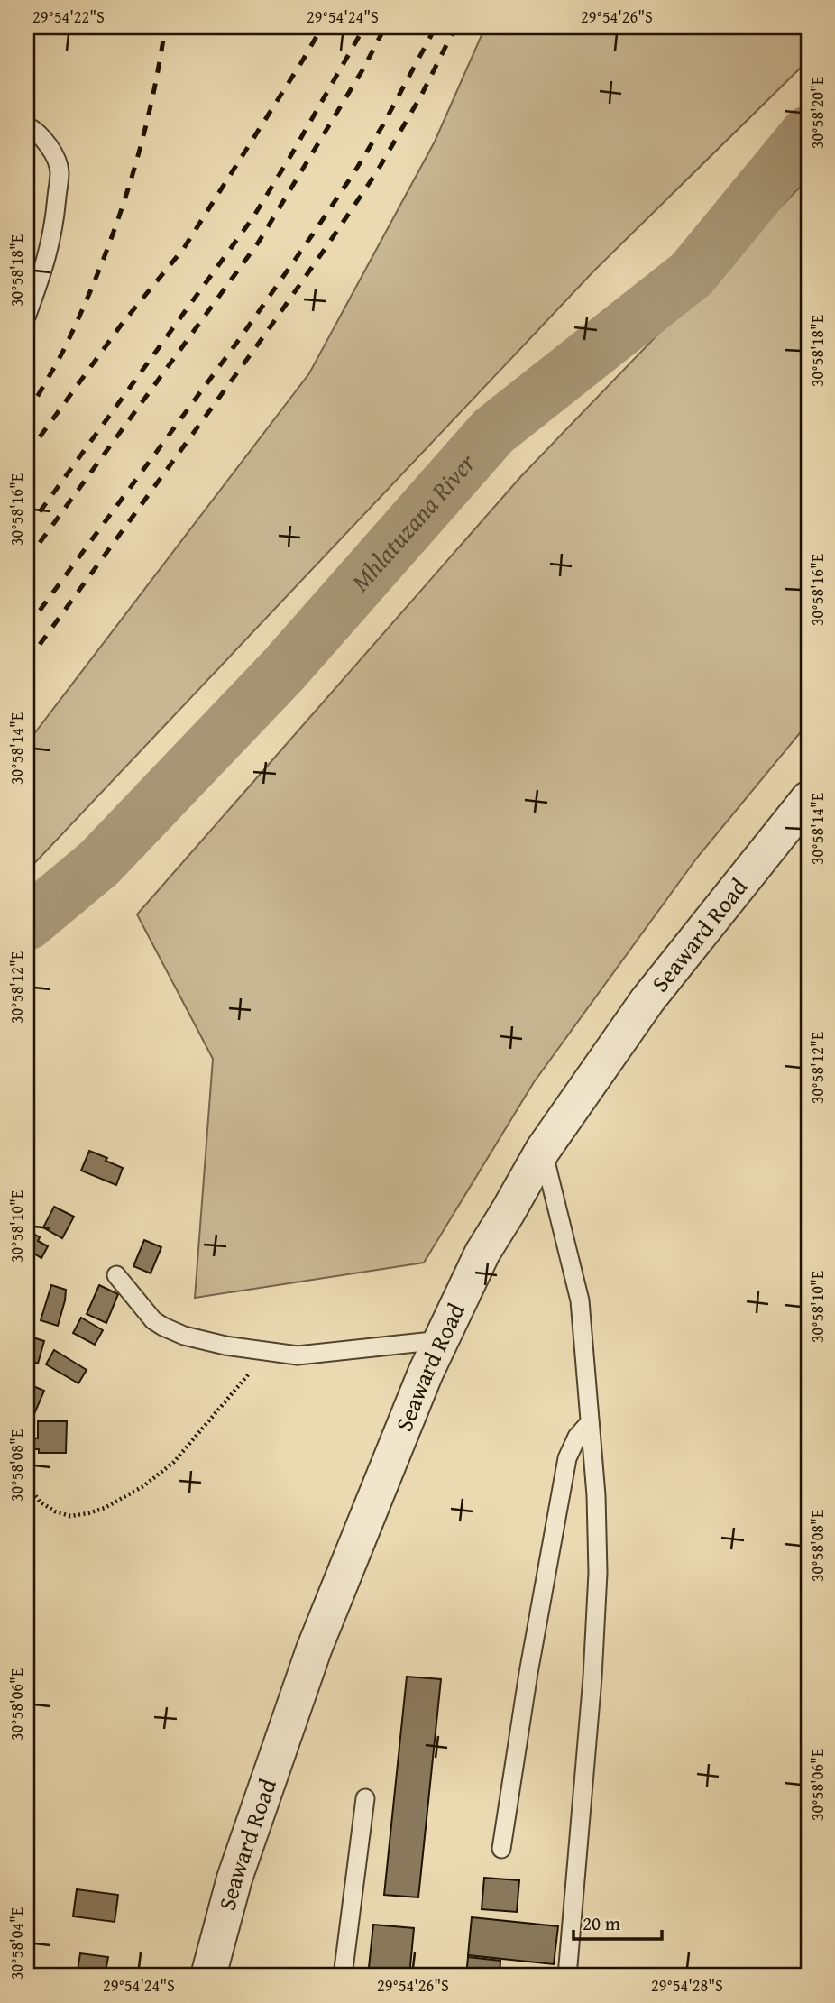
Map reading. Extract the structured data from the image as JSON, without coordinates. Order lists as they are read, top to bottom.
{
  "streets": {
    "street": ["Seaward Road"]
  },
  "water": ["Mhlatuzana River"],
  "scale_bar": "20 m",
  "coordinates": [
    "29°54'22\"S",
    "29°54'24\"S",
    "29°54'26\"S",
    "30°58'20\"E",
    "30°58'18\"E",
    "30°58'16\"E",
    "30°58'14\"E",
    "30°58'12\"E",
    "30°58'10\"E",
    "30°58'08\"E",
    "30°58'06\"E",
    "30°58'04\"E",
    "29°54'28\"S"
  ]
}
